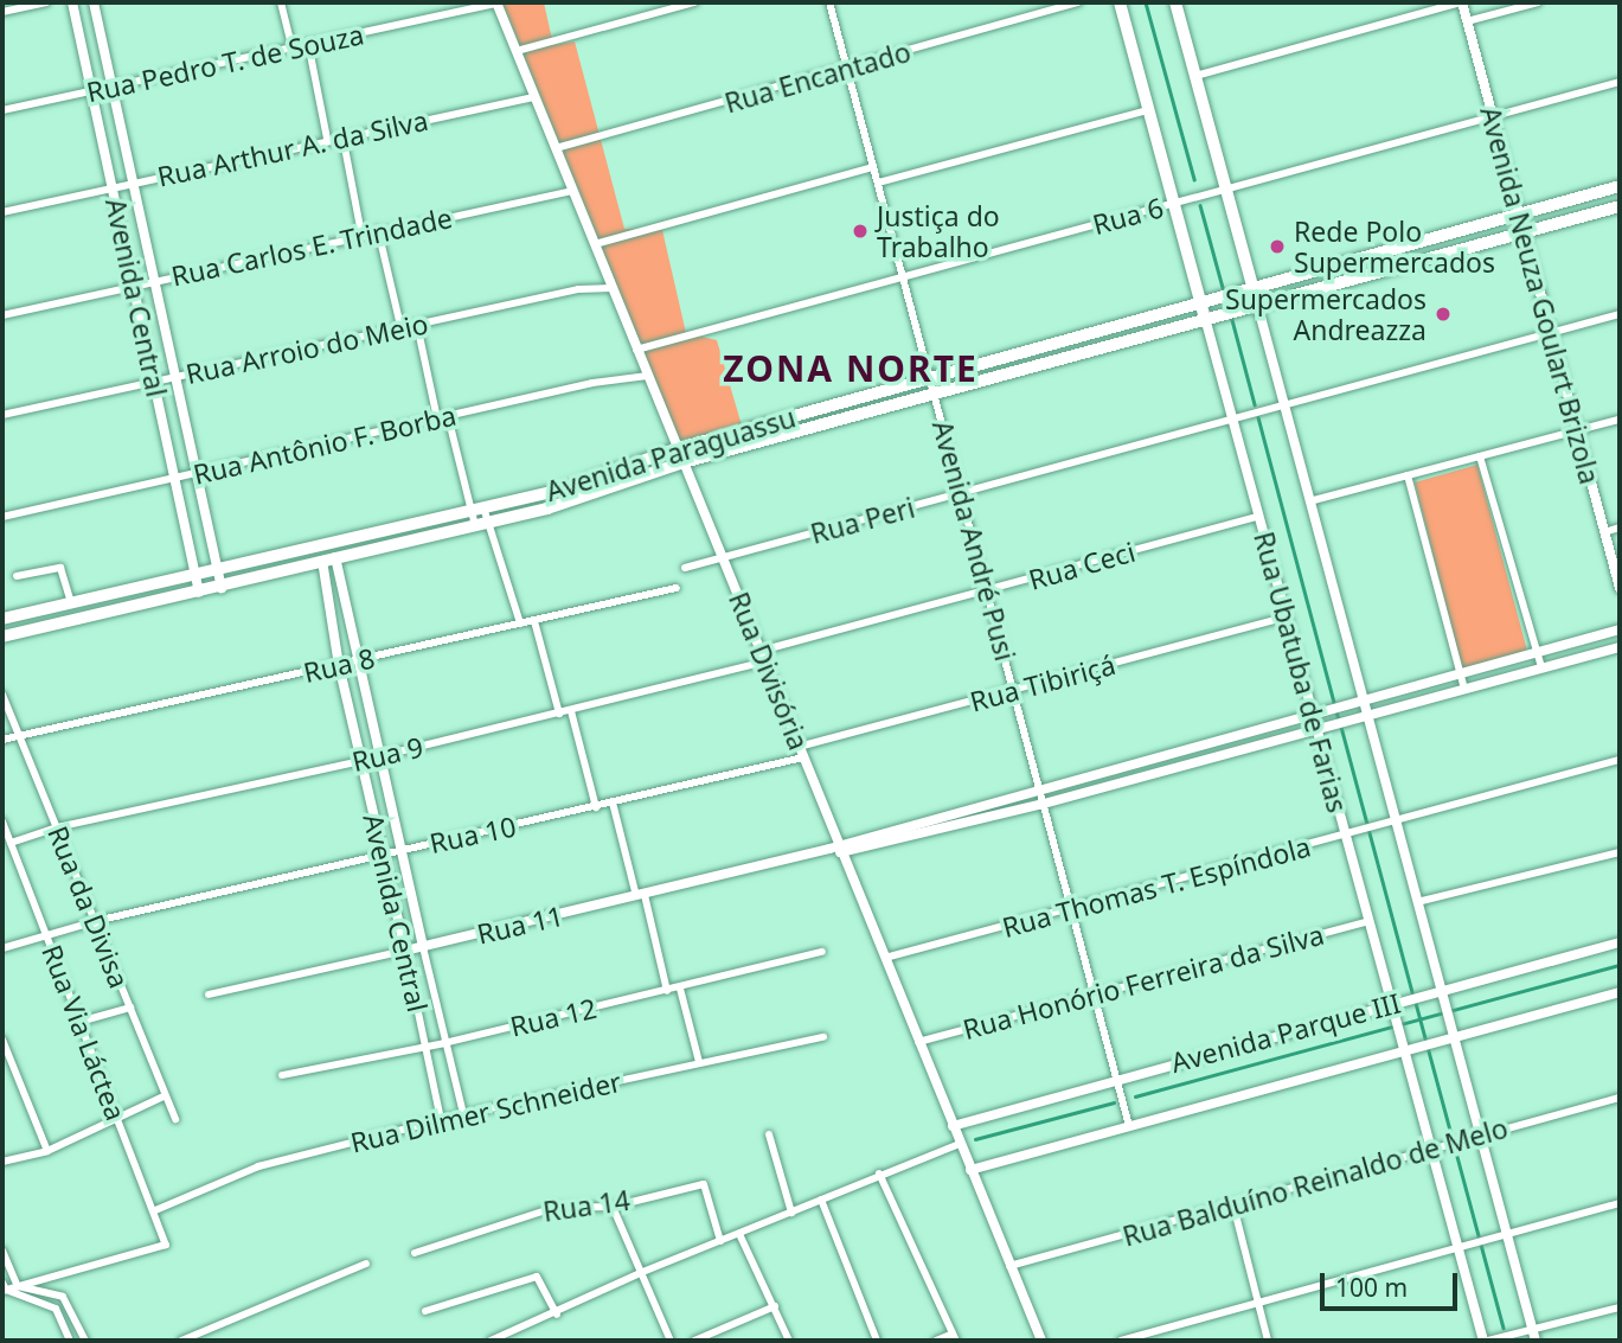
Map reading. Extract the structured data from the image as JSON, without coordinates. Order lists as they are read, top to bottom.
{
  "streets": {
    "main road": ["Avenida Paraguassu", "Rua Ubatuba de Farias"],
    "street": [
      "Rua Pedro T. de Souza",
      "Rua Encantado",
      "Rua Arthur A. da Silva",
      "Rua 6",
      "Rua Carlos E. Trindade",
      "Avenida Neuza Goulart Brizola",
      "Avenida Central",
      "Rua Arroio do Meio",
      "Rua Antônio F. Borba",
      "Rua Peri",
      "Avenida André Pusi",
      "Rua Ceci",
      "Rua 8",
      "Rua Divisória",
      "Rua Tibiriçá",
      "Rua 9",
      "Rua 10",
      "Rua Thomas T. Espíndola",
      "Rua da Divisa",
      "Rua 11",
      "Rua Honório Ferreira da Silva",
      "Rua 12",
      "Rua Via Láctea",
      "Avenida Parque III",
      "Rua Dilmer Schneider",
      "Rua Balduíno Reinaldo de Melo",
      "Rua 14"
    ]
  },
  "crossings": [
    ["Rua Pedro T. de Souza", "Avenida Central"],
    ["Rua Pedro T. de Souza", "Rua Divisória"],
    ["Rua Encantado", "Avenida André Pusi"],
    ["Rua Encantado", "Rua Divisória"],
    ["Rua Arthur A. da Silva", "Avenida Central"],
    ["Rua Arthur A. da Silva", "Rua Divisória"],
    ["Rua 6", "Avenida Neuza Goulart Brizola"],
    ["Rua 6", "Avenida André Pusi"],
    ["Rua 6", "Rua Divisória"],
    ["Rua 6", "Rua Ubatuba de Farias"],
    ["Rua Carlos E. Trindade", "Avenida Central"],
    ["Rua Carlos E. Trindade", "Rua Divisória"],
    ["Avenida Neuza Goulart Brizola", "Avenida Paraguassu"],
    ["Avenida Central", "Rua Arroio do Meio"],
    ["Avenida Central", "Rua Antônio F. Borba"],
    ["Avenida Central", "Avenida Paraguassu"],
    ["Avenida Central", "Rua 8"],
    ["Avenida Central", "Rua 9"],
    ["Avenida Central", "Rua 10"],
    ["Avenida Central", "Rua 11"],
    ["Avenida Central", "Rua 12"],
    ["Avenida Central", "Rua Dilmer Schneider"],
    ["Rua Arroio do Meio", "Rua Divisória"],
    ["Rua Antônio F. Borba", "Rua Divisória"],
    ["Avenida Paraguassu", "Avenida André Pusi"],
    ["Avenida Paraguassu", "Rua Divisória"],
    ["Avenida Paraguassu", "Rua Ubatuba de Farias"],
    ["Rua Peri", "Avenida André Pusi"],
    ["Rua Peri", "Rua Divisória"],
    ["Rua Peri", "Rua Ubatuba de Farias"],
    ["Avenida André Pusi", "Rua Ceci"],
    ["Avenida André Pusi", "Rua Tibiriçá"],
    ["Avenida André Pusi", "Rua Thomas T. Espíndola"],
    ["Avenida André Pusi", "Rua 11"],
    ["Avenida André Pusi", "Rua Honório Ferreira da Silva"],
    ["Avenida André Pusi", "Avenida Parque III"],
    ["Rua Ceci", "Rua Divisória"],
    ["Rua Ceci", "Rua Ubatuba de Farias"],
    ["Rua 8", "Rua da Divisa"],
    ["Rua Divisória", "Rua Tibiriçá"],
    ["Rua Divisória", "Rua 9"],
    ["Rua Divisória", "Rua 10"],
    ["Rua Divisória", "Rua Thomas T. Espíndola"],
    ["Rua Divisória", "Rua 11"],
    ["Rua Divisória", "Rua Honório Ferreira da Silva"],
    ["Rua Divisória", "Avenida Parque III"],
    ["Rua Divisória", "Rua Balduíno Reinaldo de Melo"],
    ["Rua Ubatuba de Farias", "Rua Tibiriçá"],
    ["Rua Ubatuba de Farias", "Rua Thomas T. Espíndola"],
    ["Rua Ubatuba de Farias", "Rua 11"],
    ["Rua Ubatuba de Farias", "Rua Honório Ferreira da Silva"],
    ["Rua Ubatuba de Farias", "Avenida Parque III"],
    ["Rua Ubatuba de Farias", "Rua Balduíno Reinaldo de Melo"],
    ["Rua 9", "Rua da Divisa"],
    ["Rua 9", "Rua Via Láctea"],
    ["Rua 10", "Rua da Divisa"],
    ["Rua 10", "Rua Via Láctea"],
    ["Rua Via Láctea", "Rua Dilmer Schneider"]
  ],
  "districts": ["ZONA NORTE"],
  "places": ["Justiça do Trabalho", "Rede Polo Supermercados", "Supermercados Andreazza"],
  "scale_bar": "100 m"
}
